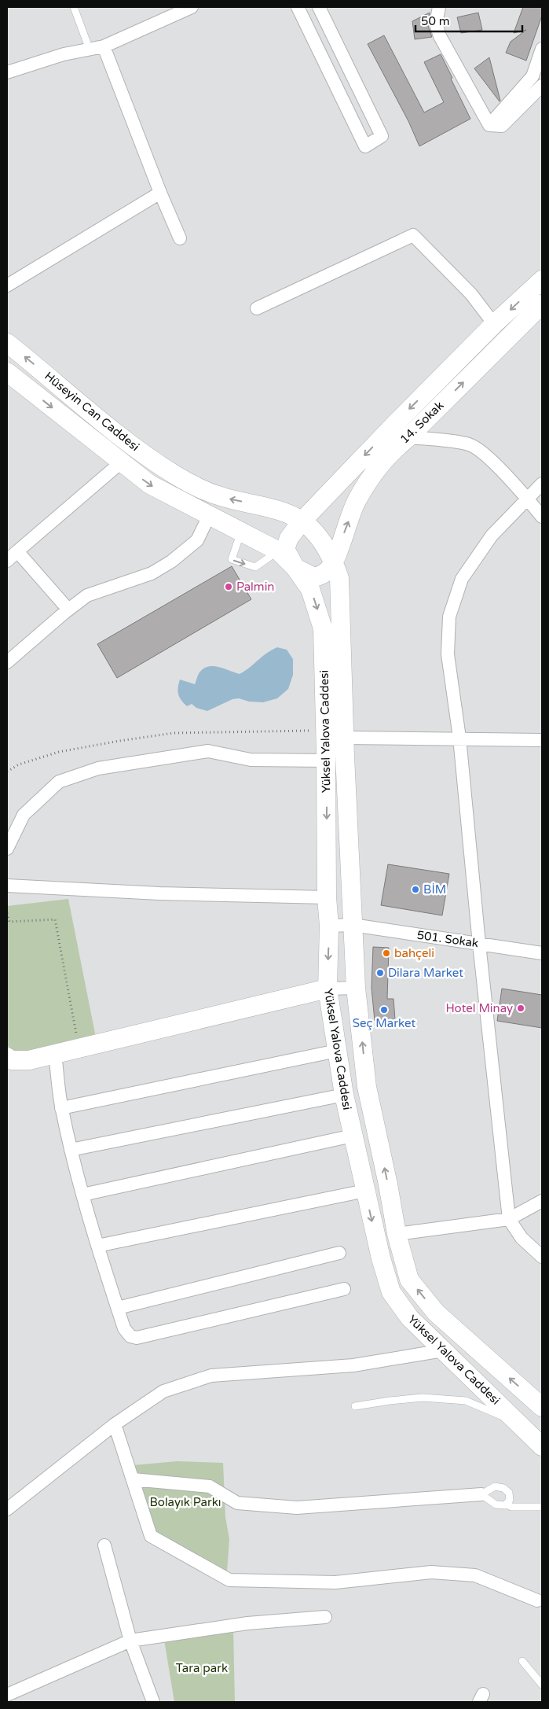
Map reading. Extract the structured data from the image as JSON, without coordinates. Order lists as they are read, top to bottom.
{
  "streets": {
    "main road": ["Hüseyin Can Caddesi", "14. Sokak", "Yüksel Yalova Caddesi"],
    "street": ["501. Sokak"]
  },
  "crossings": [
    ["Hüseyin Can Caddesi", "14. Sokak"],
    ["Hüseyin Can Caddesi", "Yüksel Yalova Caddesi"],
    ["14. Sokak", "Yüksel Yalova Caddesi"],
    ["Yüksel Yalova Caddesi", "501. Sokak"]
  ],
  "parks": ["Bolayık Parkı", "Tara park"],
  "places": [
    "Palmin",
    "BİM",
    "bahçeli",
    "Dilara Market",
    "Hotel Minay",
    "Seç Market"
  ],
  "scale_bar": "50 m"
}
